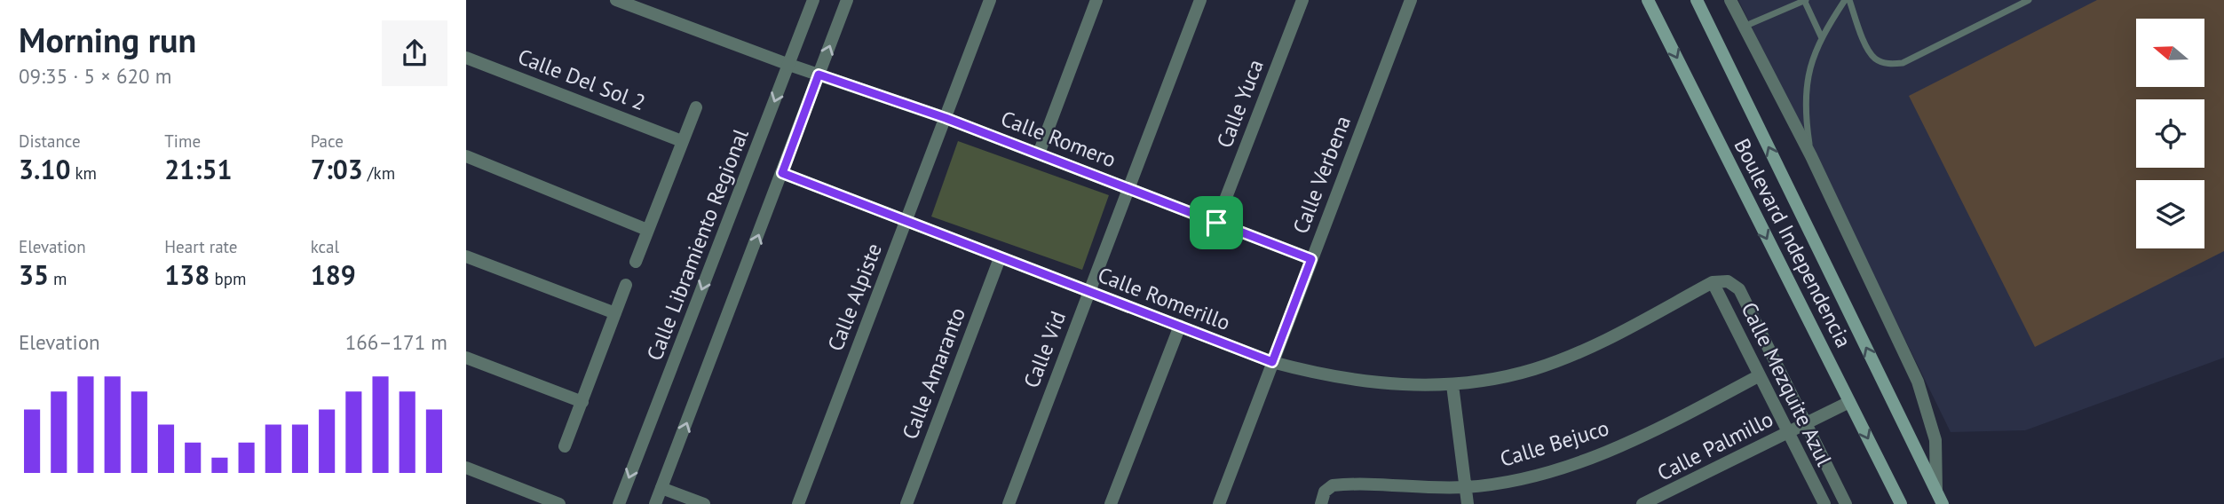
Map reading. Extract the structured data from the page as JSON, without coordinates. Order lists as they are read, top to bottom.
{
  "streets": {
    "main road": ["Boulevard Independencia"],
    "street": [
      "Calle Del Sol 2",
      "Calle Yuca",
      "Calle Romero",
      "Calle Verbena",
      "Calle Libramiento Regional",
      "Calle Alpiste",
      "Calle Romerillo",
      "Calle Vid",
      "Calle Amaranto",
      "Calle Mezquite Azul",
      "Calle Bejuco",
      "Calle Palmillo"
    ]
  },
  "crossings": [
    ["Calle Yuca", "Calle Romero"],
    ["Calle Romero", "Calle Verbena"],
    ["Calle Romero", "Calle Libramiento Regional"],
    ["Calle Romero", "Calle Alpiste"],
    ["Calle Romero", "Calle Vid"],
    ["Calle Verbena", "Calle Romerillo"],
    ["Boulevard Independencia", "Calle Palmillo"],
    ["Calle Alpiste", "Calle Romerillo"],
    ["Calle Romerillo", "Calle Vid"],
    ["Calle Romerillo", "Calle Amaranto"],
    ["Calle Romerillo", "Calle Mezquite Azul"],
    ["Calle Mezquite Azul", "Calle Bejuco"],
    ["Calle Mezquite Azul", "Calle Palmillo"]
  ],
  "north": "left",
  "page": {
    "heading": ["Morning run", "09:35 · 5 × 620 m"],
    "stats": [
      ["Distance", "3.10 km"],
      ["Time", "21:51"],
      ["Pace", "7:03 /km"],
      ["Elevation", "35 m"],
      ["Heart rate", "138 bpm"],
      ["kcal", "189"]
    ],
    "chart": ["Elevation", "166–171 m"]
  }
}
